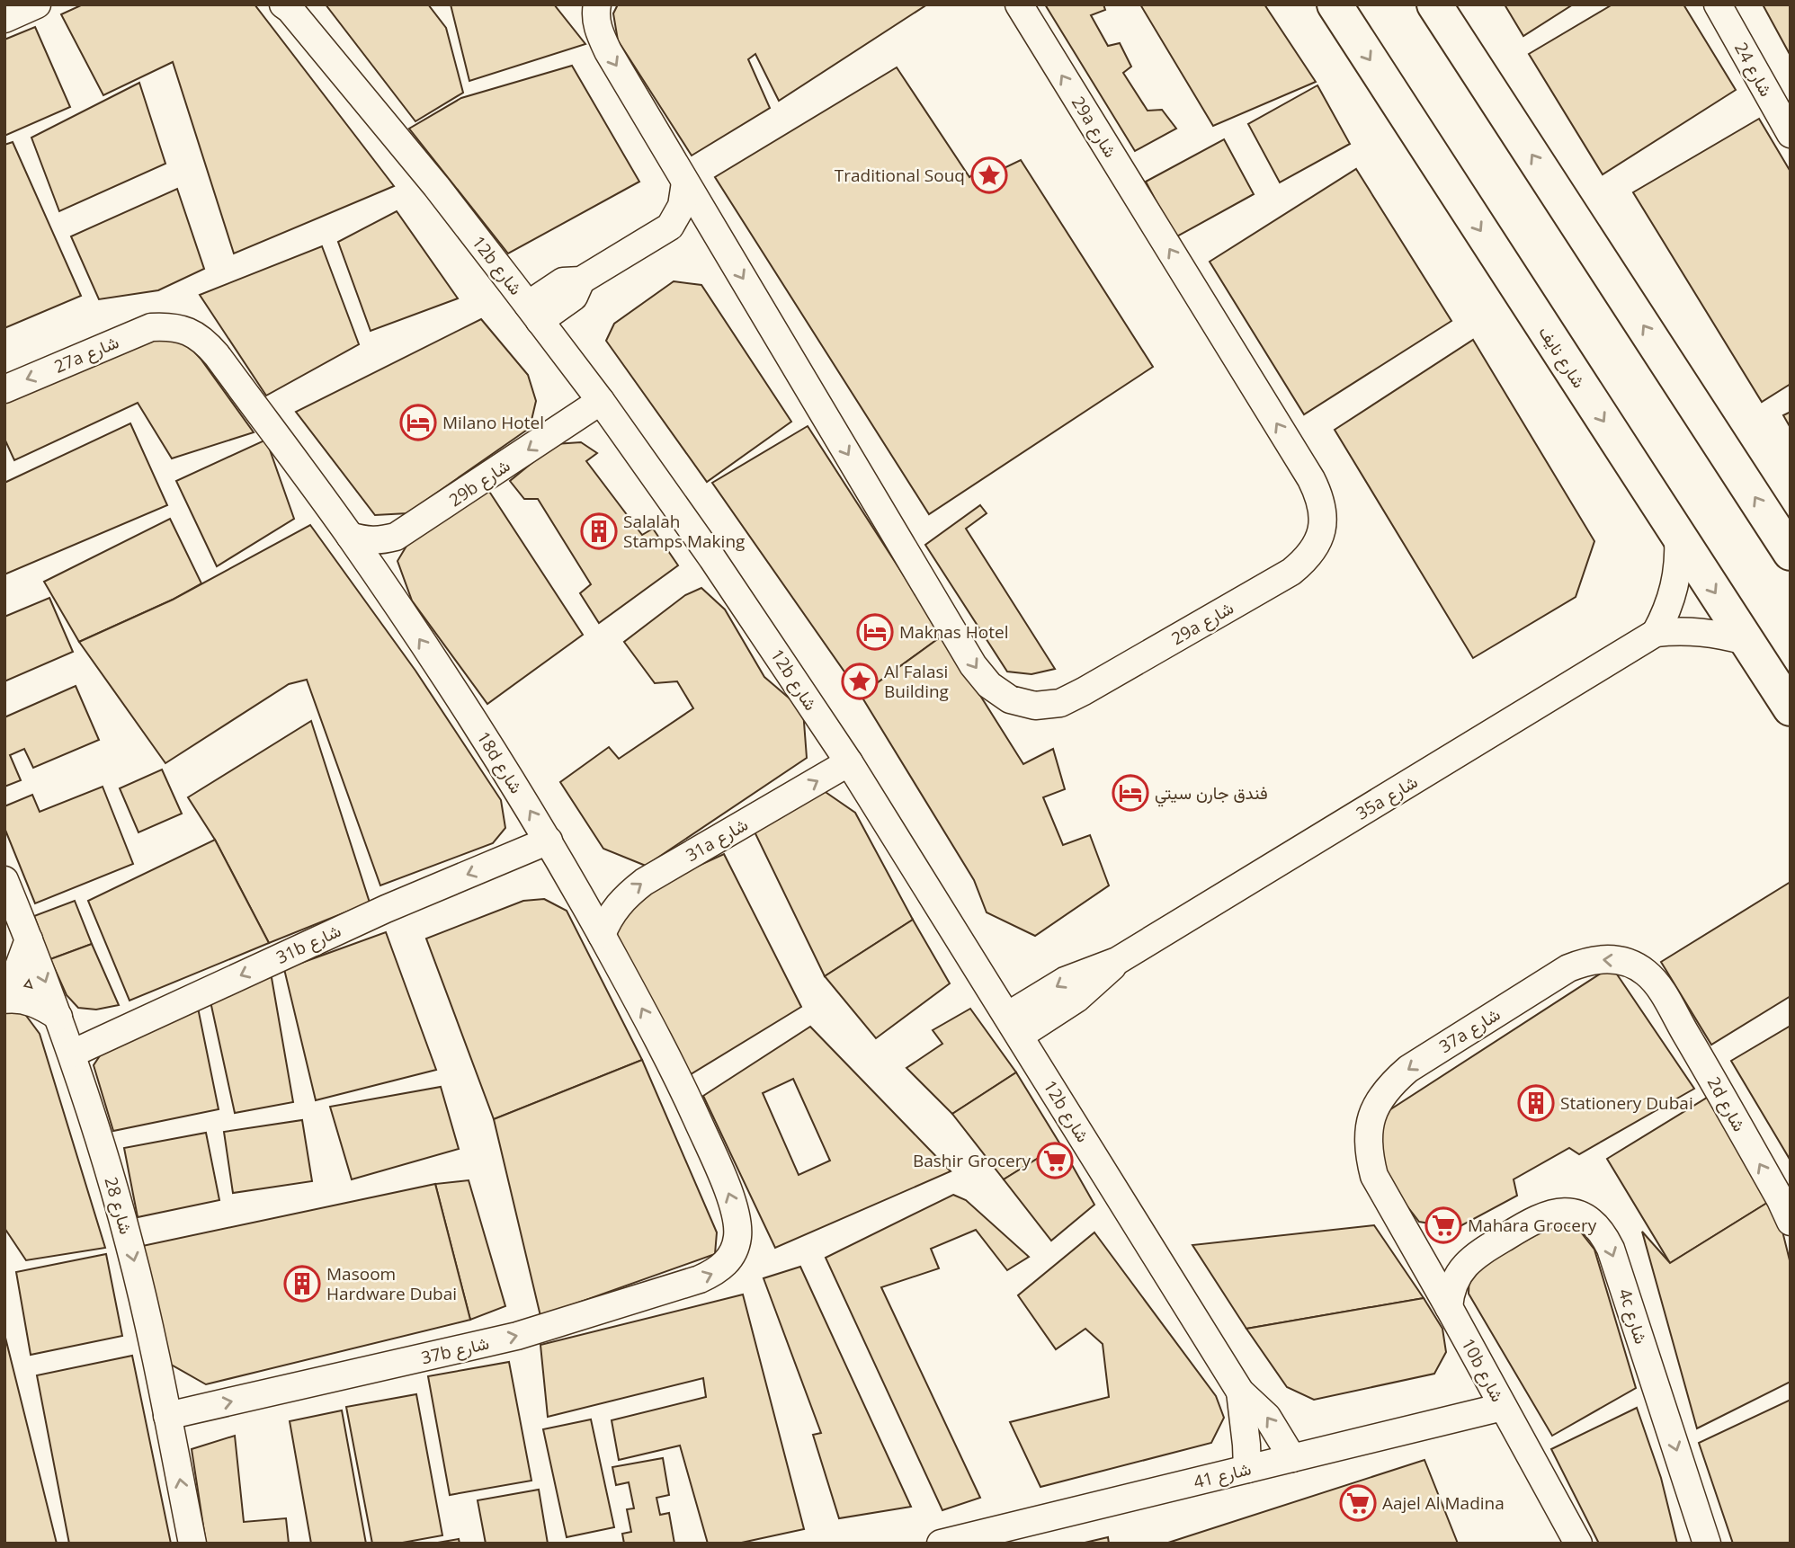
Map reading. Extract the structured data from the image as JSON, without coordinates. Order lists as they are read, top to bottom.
{
  "streets": {
    "main road": ["شارع نايف"],
    "street": [
      "شارع 24",
      "29a شارع",
      "12b شارع",
      "27a شارع",
      "29b شارع",
      "18d شارع",
      "35a شارع",
      "31a شارع",
      "31b شارع",
      "37a شارع",
      "2d شارع",
      "شارع 28",
      "4c شارع",
      "37b شارع",
      "10b شارع",
      "شارع 41"
    ]
  },
  "crossings": [
    ["12b شارع", "29b شارع"],
    ["12b شارع", "35a شارع"],
    ["12b شارع", "31a شارع"],
    ["12b شارع", "شارع 41"],
    ["27a شارع", "18d شارع"],
    ["شارع نايف", "35a شارع"],
    ["29b شارع", "18d شارع"],
    ["18d شارع", "31a شارع"],
    ["18d شارع", "31b شارع"],
    ["18d شارع", "37b شارع"],
    ["31b شارع", "شارع 28"],
    ["37a شارع", "2d شارع"],
    ["37a شارع", "10b شارع"],
    ["شارع 28", "37b شارع"],
    ["4c شارع", "10b شارع"],
    ["10b شارع", "شارع 41"]
  ],
  "one_way": [
    "27a شارع",
    "29b شارع",
    "18d شارع",
    "31a شارع",
    "31b شارع",
    "2d شارع",
    "37b شارع"
  ],
  "places": {
    "place": ["Traditional Souq", "Al Falasi Building"],
    "hotel": ["Milano Hotel", "Maknas Hotel", "فندق جارن سيتي"],
    "building": ["Salalah Stamps Making", "Stationery Dubai", "Masoom Hardware Dubai"],
    "supermarket": ["Bashir Grocery", "Mahara Grocery", "Aajel Al Madina"]
  }
}
